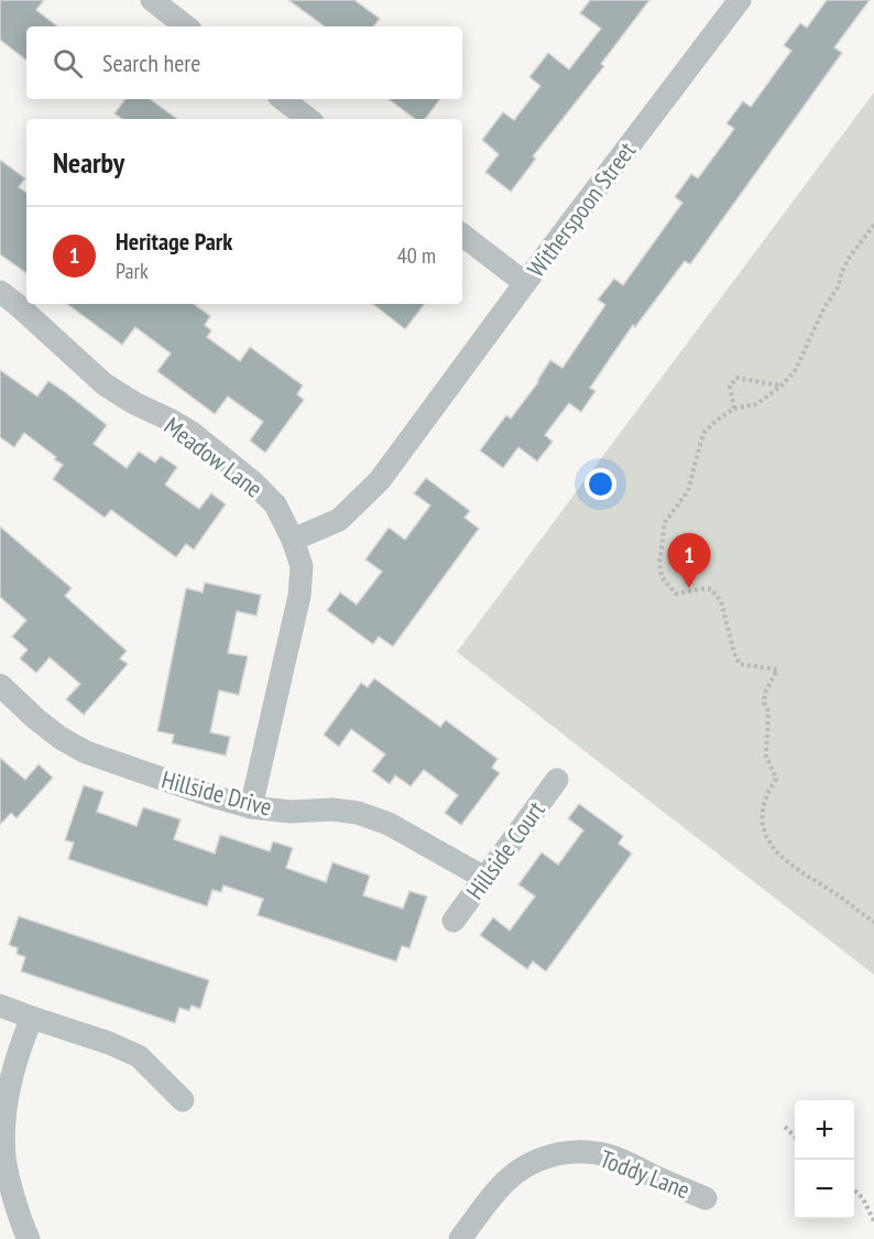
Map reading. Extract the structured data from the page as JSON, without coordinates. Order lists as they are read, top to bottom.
{
  "streets": {
    "street": [
      "Witherspoon Street",
      "Meadow Lane",
      "Hillside Drive",
      "Hillside Court",
      "Toddy Lane"
    ]
  },
  "crossings": [
    ["Witherspoon Street", "Meadow Lane"],
    ["Meadow Lane", "Hillside Drive"],
    ["Hillside Drive", "Hillside Court"]
  ],
  "page": {
    "search": "Search here",
    "heading": "Nearby",
    "list": [
      {
        "mark": "1",
        "name": "Heritage Park",
        "note": "Park",
        "value": "40 m"
      }
    ],
    "pins": "1",
    "map_buttons": ["+", "−"]
  }
}
